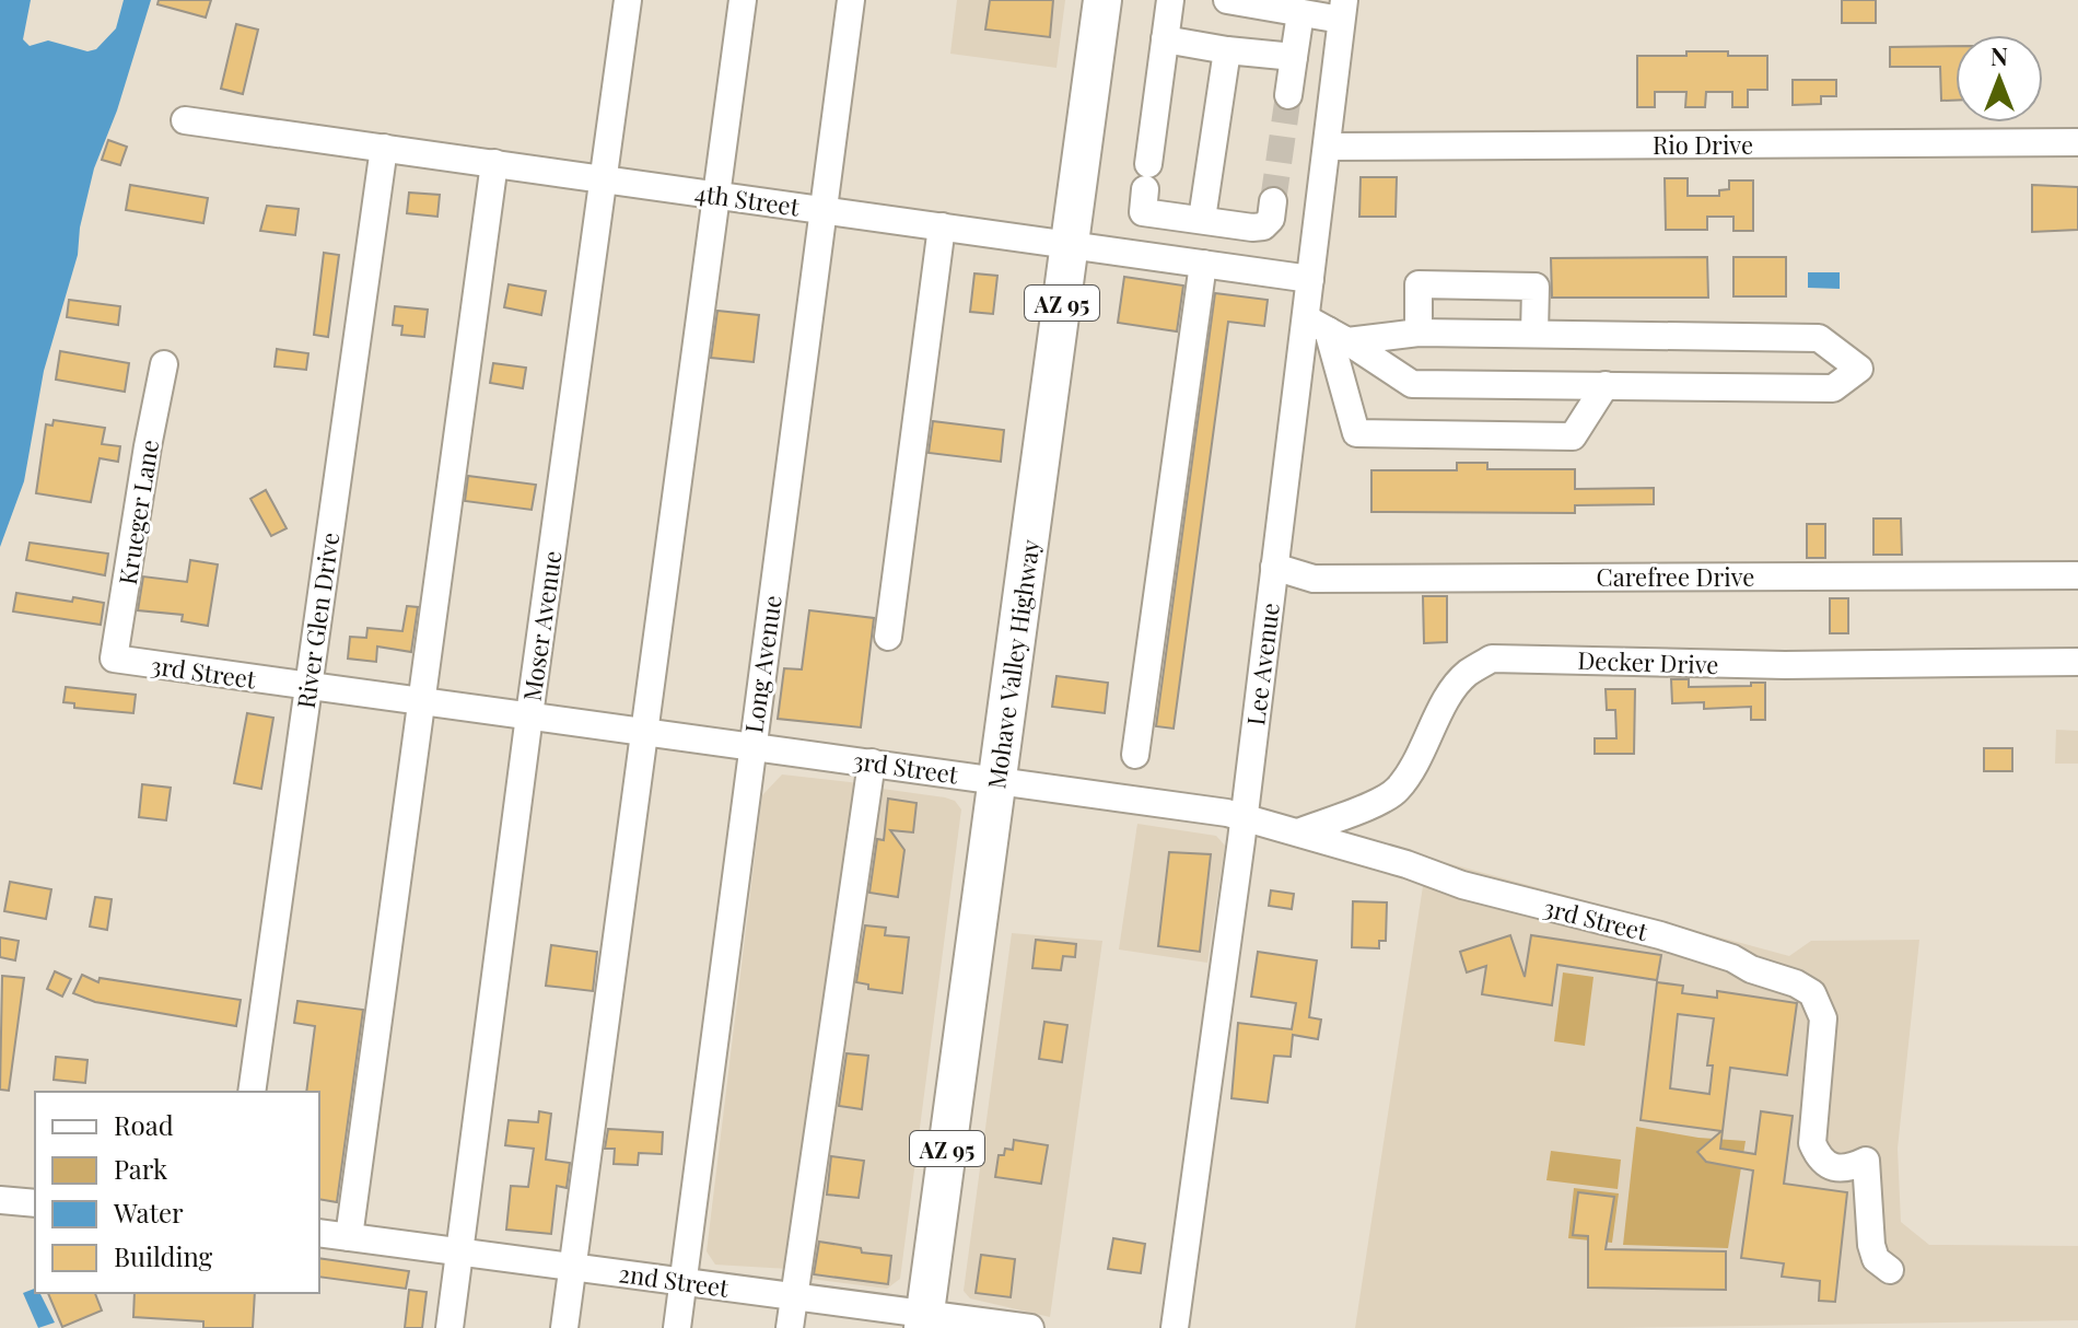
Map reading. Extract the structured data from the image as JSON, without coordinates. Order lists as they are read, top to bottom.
{
  "streets": {
    "highway": ["AZ 95", "Mohave Valley Highway"],
    "street": [
      "Rio Drive",
      "4th Street",
      "Krueger Lane",
      "Carefree Drive",
      "River Glen Drive",
      "Moser Avenue",
      "Decker Drive",
      "Long Avenue",
      "Lee Avenue",
      "3rd Street",
      "2nd Street"
    ]
  },
  "crossings": [
    ["Rio Drive", "Lee Avenue"],
    ["4th Street", "River Glen Drive"],
    ["4th Street", "Moser Avenue"],
    ["4th Street", "Long Avenue"],
    ["4th Street", "Mohave Valley Highway"],
    ["4th Street", "Lee Avenue"],
    ["Krueger Lane", "3rd Street"],
    ["Carefree Drive", "Lee Avenue"],
    ["River Glen Drive", "3rd Street"],
    ["Moser Avenue", "3rd Street"],
    ["Moser Avenue", "2nd Street"],
    ["Decker Drive", "3rd Street"],
    ["Long Avenue", "3rd Street"],
    ["Long Avenue", "2nd Street"],
    ["Mohave Valley Highway", "3rd Street"],
    ["Mohave Valley Highway", "2nd Street"],
    ["Lee Avenue", "3rd Street"]
  ],
  "legend": [
    "Road",
    "Park",
    "Water",
    "Building"
  ],
  "north": "top"
}
